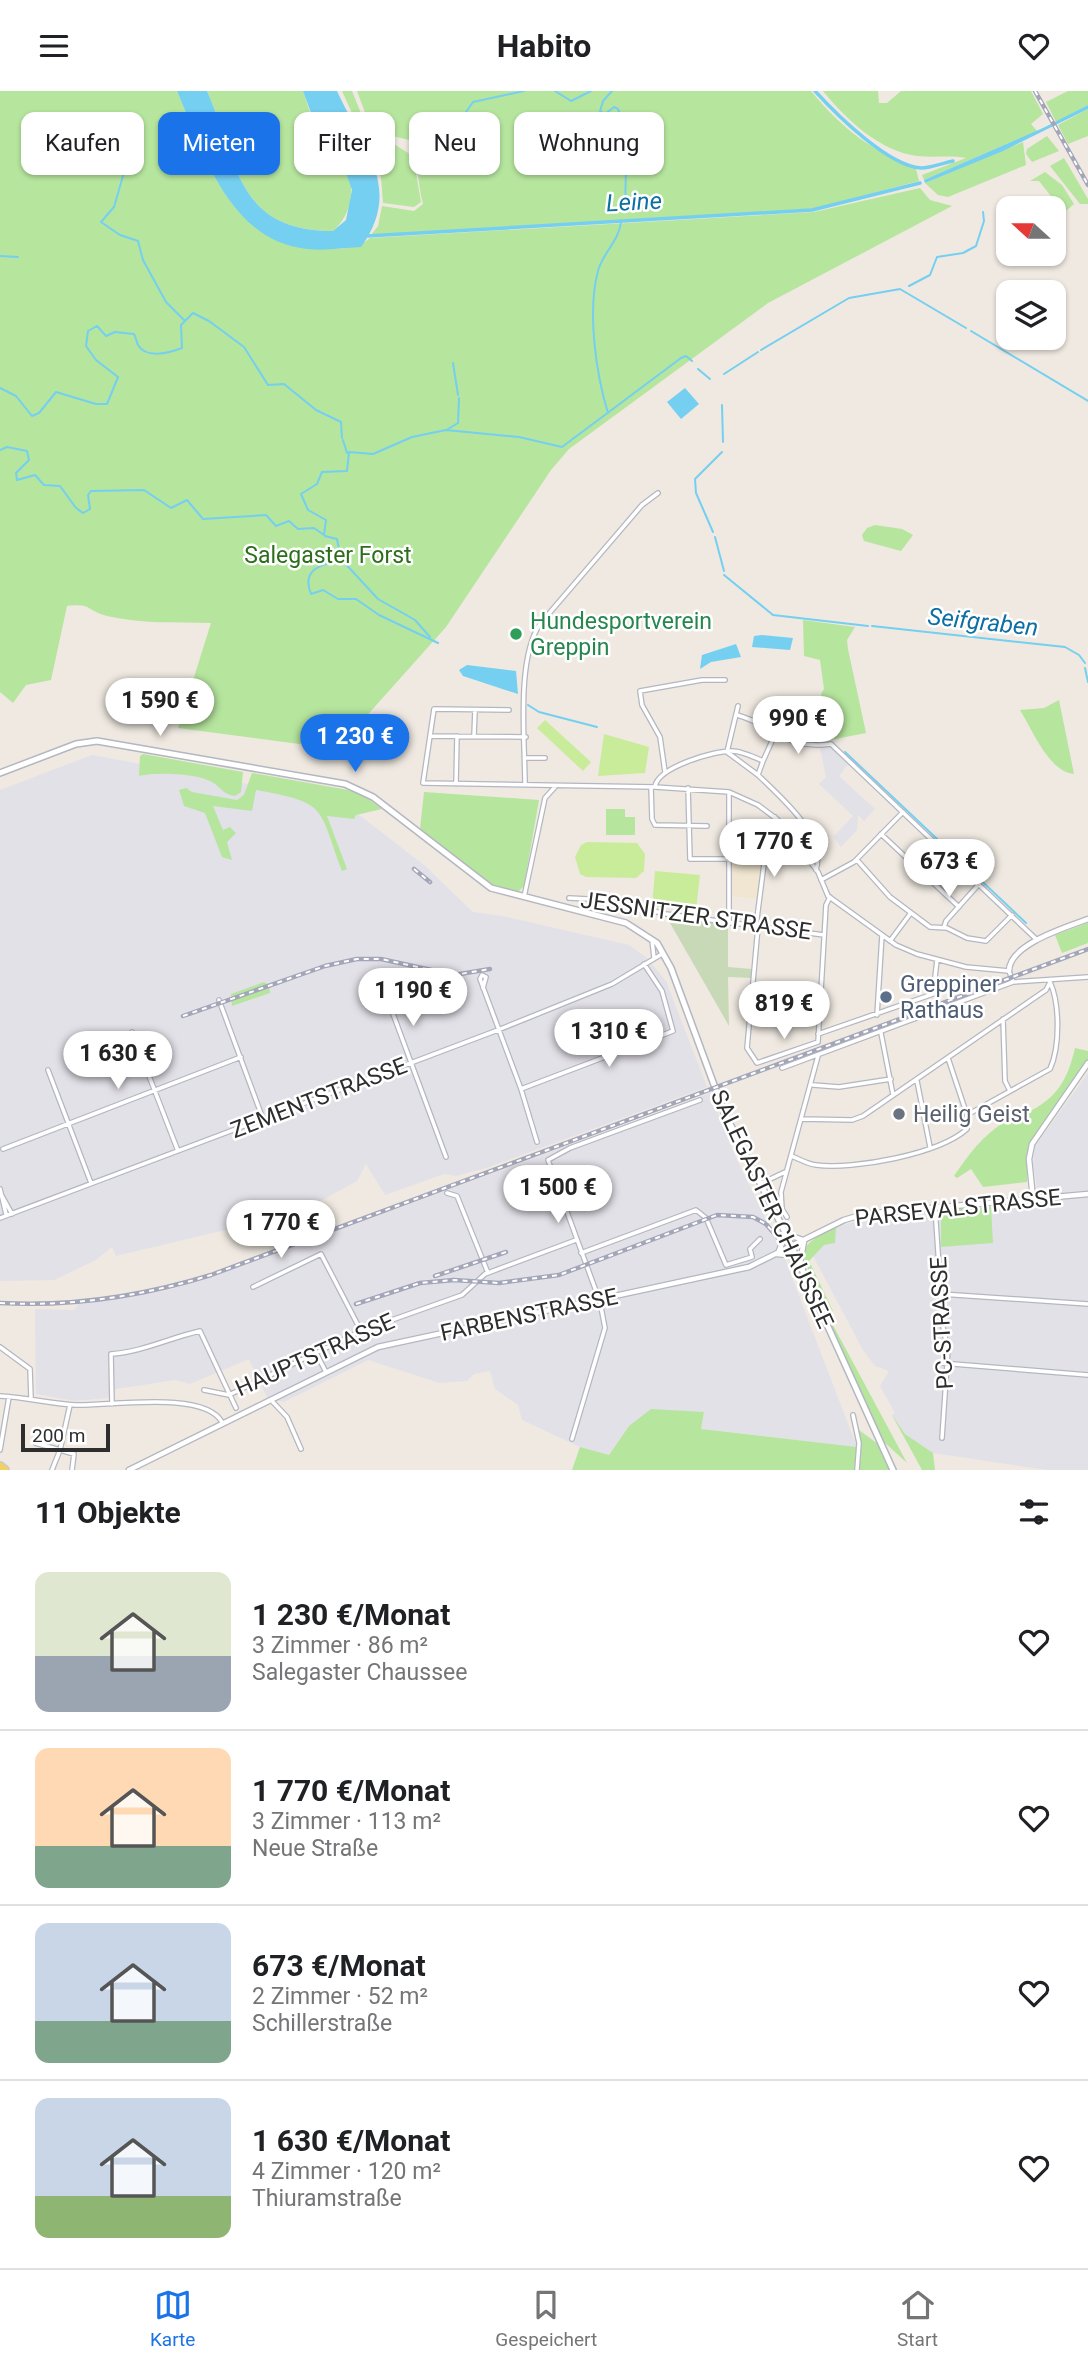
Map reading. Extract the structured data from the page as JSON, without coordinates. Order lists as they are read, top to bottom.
{
  "streets": {
    "main road": ["SALEGASTER CHAUSSEE"],
    "street": [
      "JESSNITZER STRASSE",
      "ZEMENTSTRASSE",
      "PARSEVALSTRASSE",
      "FARBENSTRASSE",
      "PC-STRASSE",
      "HAUPTSTRASSE"
    ]
  },
  "crossings": [
    ["ZEMENTSTRASSE", "SALEGASTER CHAUSSEE"],
    ["PARSEVALSTRASSE", "SALEGASTER CHAUSSEE"],
    ["PARSEVALSTRASSE", "FARBENSTRASSE"],
    ["PARSEVALSTRASSE", "PC-STRASSE"],
    ["SALEGASTER CHAUSSEE", "FARBENSTRASSE"]
  ],
  "water": ["Leine", "Seifgraben"],
  "parks": ["Salegaster Forst"],
  "places": ["Hundesportverein Greppin", "Greppiner Rathaus", "Heilig Geist"],
  "scale_bar": "200 m",
  "north": "left",
  "page": {
    "header": "Habito",
    "chip": [
      "Kaufen",
      "Mieten",
      "Filter",
      "Neu",
      "Wohnung"
    ],
    "price": [
      "1 590 €",
      "990 €",
      "1 230 €",
      "1 770 €",
      "673 €",
      "1 190 €",
      "819 €",
      "1 310 €",
      "1 630 €",
      "1 500 €",
      "1 770 €"
    ],
    "scale": "200 m",
    "heading": "11 Objekte",
    "list": [
      {
        "name": "1 230 €/Monat",
        "note": "3 Zimmer · 86 m² · Salegaster Chaussee"
      },
      {
        "name": "1 770 €/Monat",
        "note": "3 Zimmer · 113 m² · Neue Straße"
      },
      {
        "name": "673 €/Monat",
        "note": "2 Zimmer · 52 m² · Schillerstraße"
      },
      {
        "name": "1 630 €/Monat",
        "note": "4 Zimmer · 120 m² · Thiuramstraße"
      }
    ],
    "tabs": ["Karte", "Gespeichert", "Start"]
  }
}
